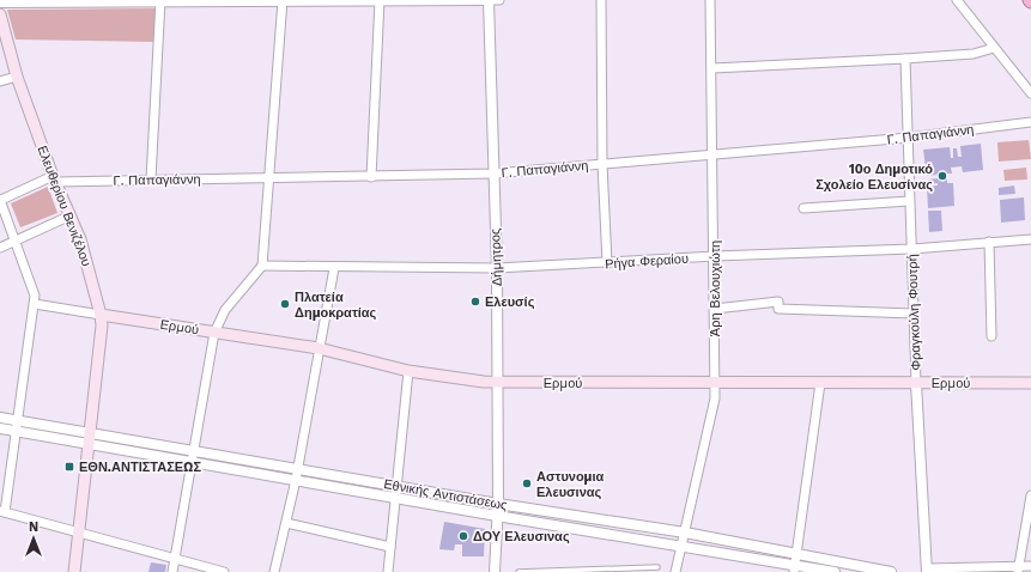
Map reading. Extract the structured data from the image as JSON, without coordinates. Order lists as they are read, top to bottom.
{
  "streets": {
    "main road": ["Ελευθερίου Βενιζέλου", "Ερμού"],
    "street": [
      "Γ. Παπαγιάννη",
      "Δήμητρος",
      "Ρήγα Φεραίου",
      "Άρη Βελουχιώτη",
      "Φραγκούλη Φουτρή",
      "Εθνικής Αντιστάσεως"
    ]
  },
  "crossings": [
    ["Γ. Παπαγιάννη", "Ελευθερίου Βενιζέλου"],
    ["Γ. Παπαγιάννη", "Δήμητρος"],
    ["Γ. Παπαγιάννη", "Άρη Βελουχιώτη"],
    ["Γ. Παπαγιάννη", "Φραγκούλη Φουτρή"],
    ["Ελευθερίου Βενιζέλου", "Ερμού"],
    ["Ελευθερίου Βενιζέλου", "Εθνικής Αντιστάσεως"],
    ["Δήμητρος", "Ρήγα Φεραίου"],
    ["Δήμητρος", "Ερμού"],
    ["Δήμητρος", "Εθνικής Αντιστάσεως"],
    ["Ρήγα Φεραίου", "Άρη Βελουχιώτη"],
    ["Ρήγα Φεραίου", "Φραγκούλη Φουτρή"],
    ["Άρη Βελουχιώτη", "Ερμού"],
    ["Άρη Βελουχιώτη", "Εθνικής Αντιστάσεως"],
    ["Φραγκούλη Φουτρή", "Ερμού"]
  ],
  "places": {
    "other": [
      "10ο Δημοτικό Σχολείο Ελευσίνας",
      "Ελευσίς",
      "Πλατεία Δημοκρατίας",
      "Αστυνομια Ελευσινας",
      "ΔΟΥ Ελευσινας"
    ],
    "transit": ["ΕΘΝ.ΑΝΤΙΣΤΑΣΕΩΣ"]
  },
  "north": "top"
}
